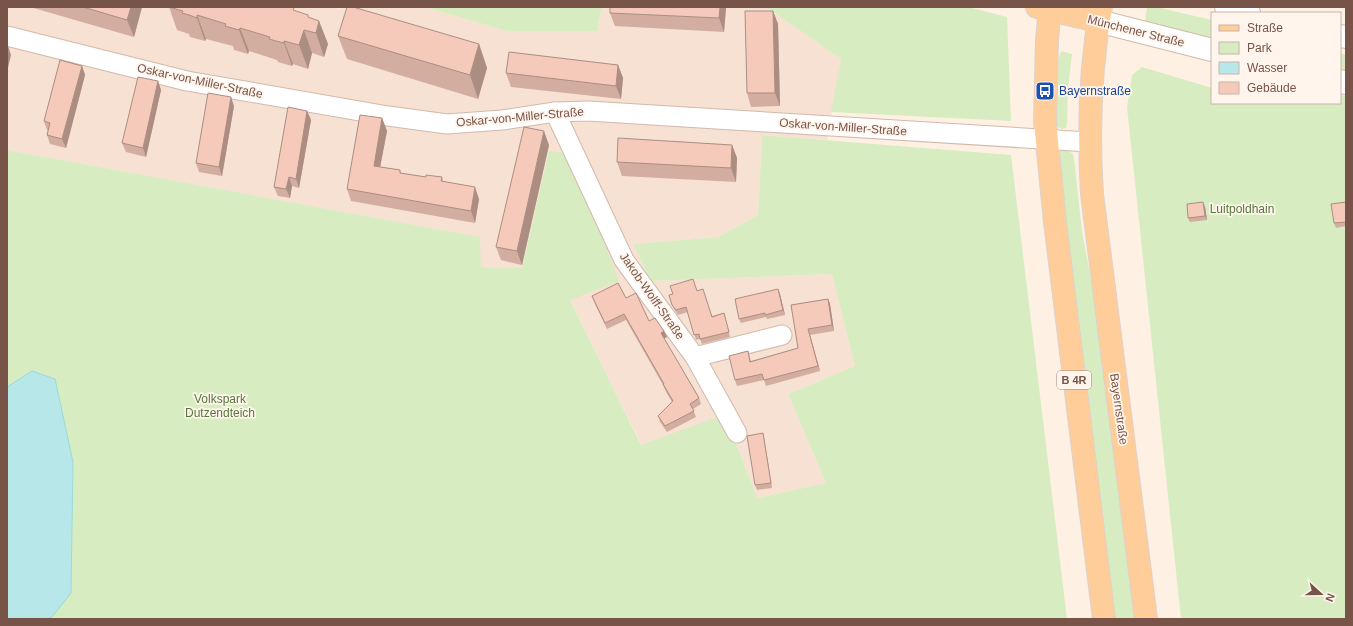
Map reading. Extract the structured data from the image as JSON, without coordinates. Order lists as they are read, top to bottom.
{
  "streets": {
    "main road": ["Münchener Straße", "B 4R", "Bayernstraße"],
    "street": ["Oskar-von-Miller-Straße", "Jakob-Wolff-Straße"]
  },
  "crossings": [
    ["Münchener Straße", "B 4R"],
    ["Münchener Straße", "Bayernstraße"],
    ["Oskar-von-Miller-Straße", "Jakob-Wolff-Straße"],
    ["Oskar-von-Miller-Straße", "B 4R"],
    ["Oskar-von-Miller-Straße", "Bayernstraße"]
  ],
  "parks": ["Luitpoldhain", "Volkspark Dutzendteich"],
  "places": {
    "bus stop": ["Bayernstraße"]
  },
  "legend": [
    "Straße",
    "Park",
    "Wasser",
    "Gebäude"
  ],
  "north": "right"
}
